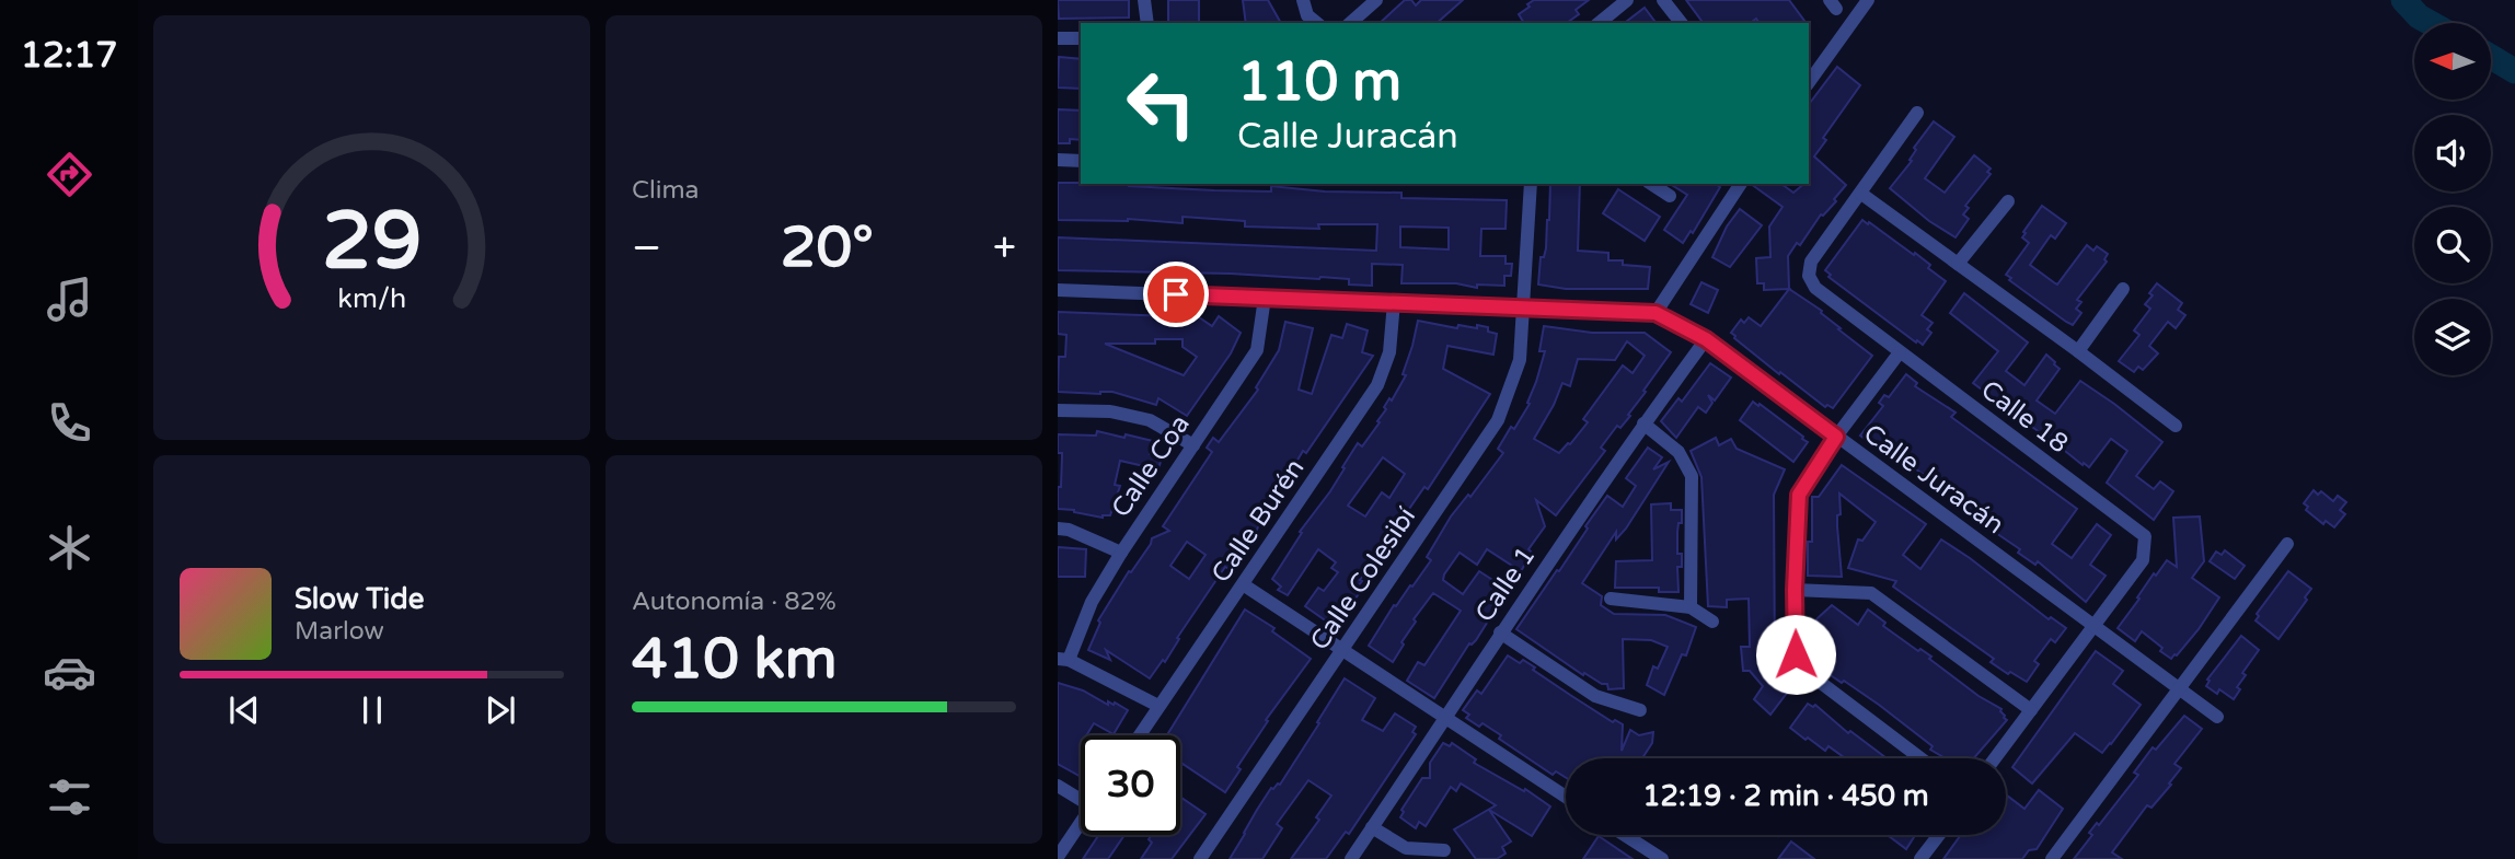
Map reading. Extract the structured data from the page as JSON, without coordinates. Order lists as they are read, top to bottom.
{
  "streets": {
    "street": [
      "Calle 18",
      "Calle Coa",
      "Calle Juracán",
      "Calle Burén",
      "Calle Colesibí",
      "Calle 1"
    ]
  },
  "crossings": [
    ["Calle 18", "Calle Juracán"],
    ["Calle Coa", "Calle Juracán"],
    ["Calle Juracán", "Calle Burén"],
    ["Calle Juracán", "Calle Colesibí"],
    ["Calle Juracán", "Calle 1"]
  ],
  "north": "left",
  "page": {
    "tabs": "12:17",
    "tile": [
      "Clima",
      ["Autonomía · 82%", "410 km"]
    ],
    "turn": ["110 m", "Calle Juracán"],
    "heat": ["−", "20°", "+"],
    "song": ["Slow Tide", "Marlow"],
    "limit": "30",
    "trip": "12:19 · 2 min · 450 m",
    "gauge": ["29", "km/h"]
  }
}
